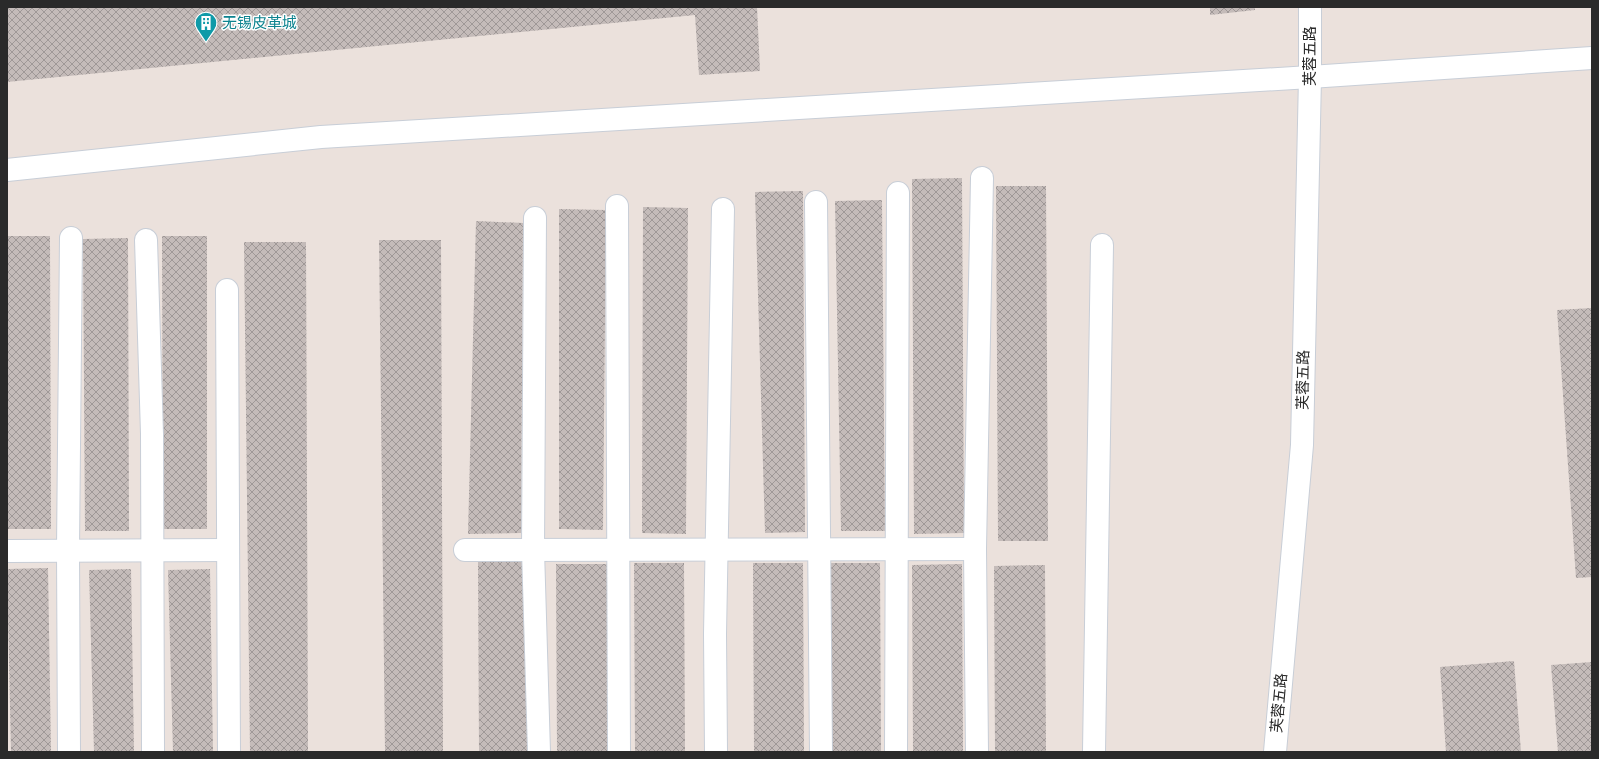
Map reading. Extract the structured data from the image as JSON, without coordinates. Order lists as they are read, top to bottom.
{
  "streets": {
    "street": ["芙蓉五路"]
  },
  "places": {
    "building": ["无锡皮革城"]
  }
}
